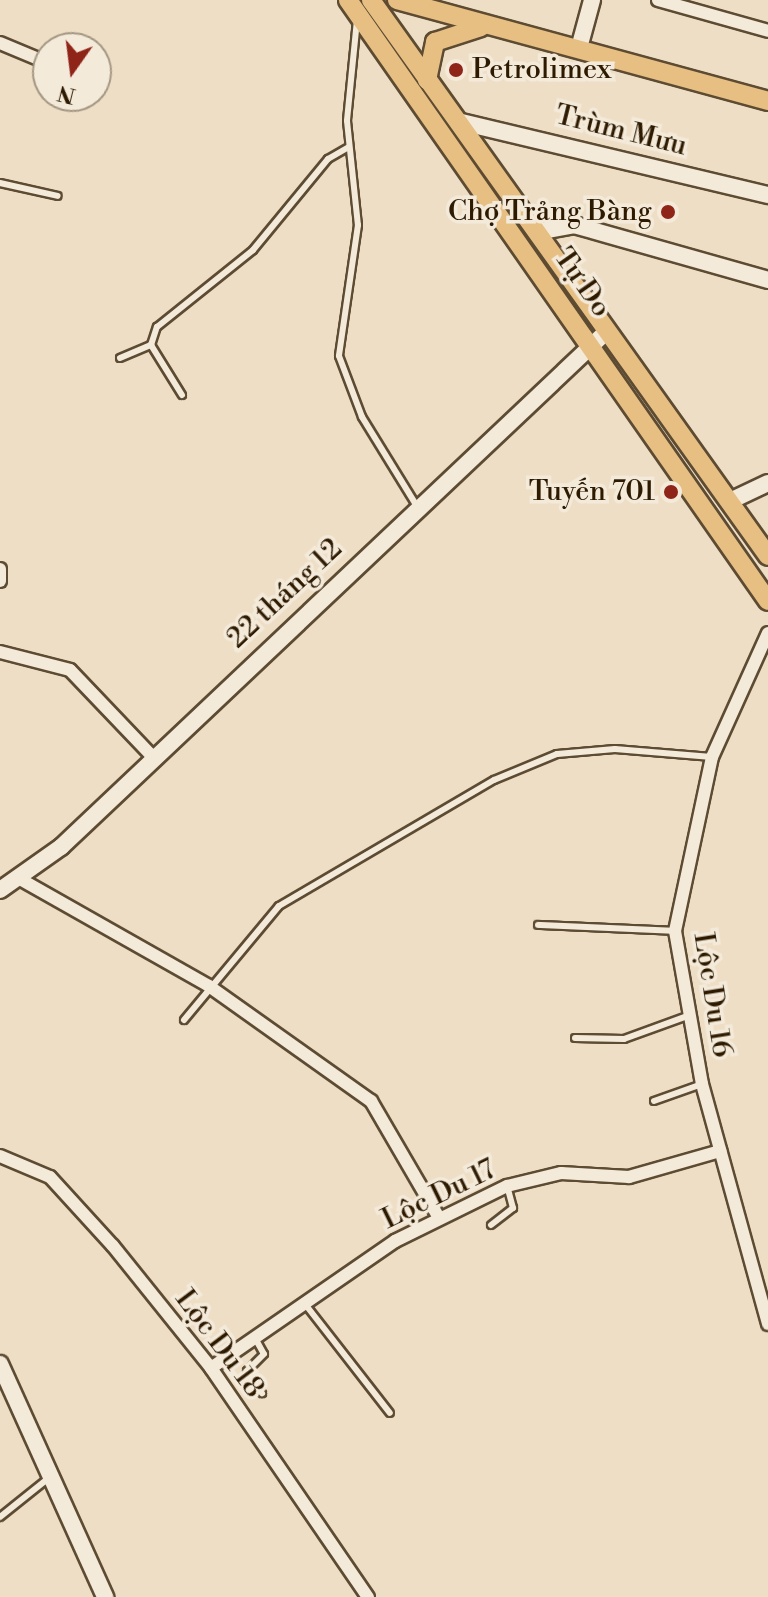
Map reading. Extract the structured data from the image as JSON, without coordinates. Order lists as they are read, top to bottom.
{
  "streets": {
    "main road": ["Tự Do"],
    "street": [
      "Trùm Mưu",
      "22 tháng 12",
      "Lộc Du 16",
      "Lộc Du 17",
      "Lộc Du 18"
    ]
  },
  "crossings": [
    ["Trùm Mưu", "Tự Do"],
    ["Tự Do", "22 tháng 12"],
    ["Lộc Du 16", "Lộc Du 17"],
    ["Lộc Du 17", "Lộc Du 18"]
  ],
  "places": ["Petrolimex", "Chợ Trảng Bàng", "Tuyến 701"],
  "north": "bottom"
}
